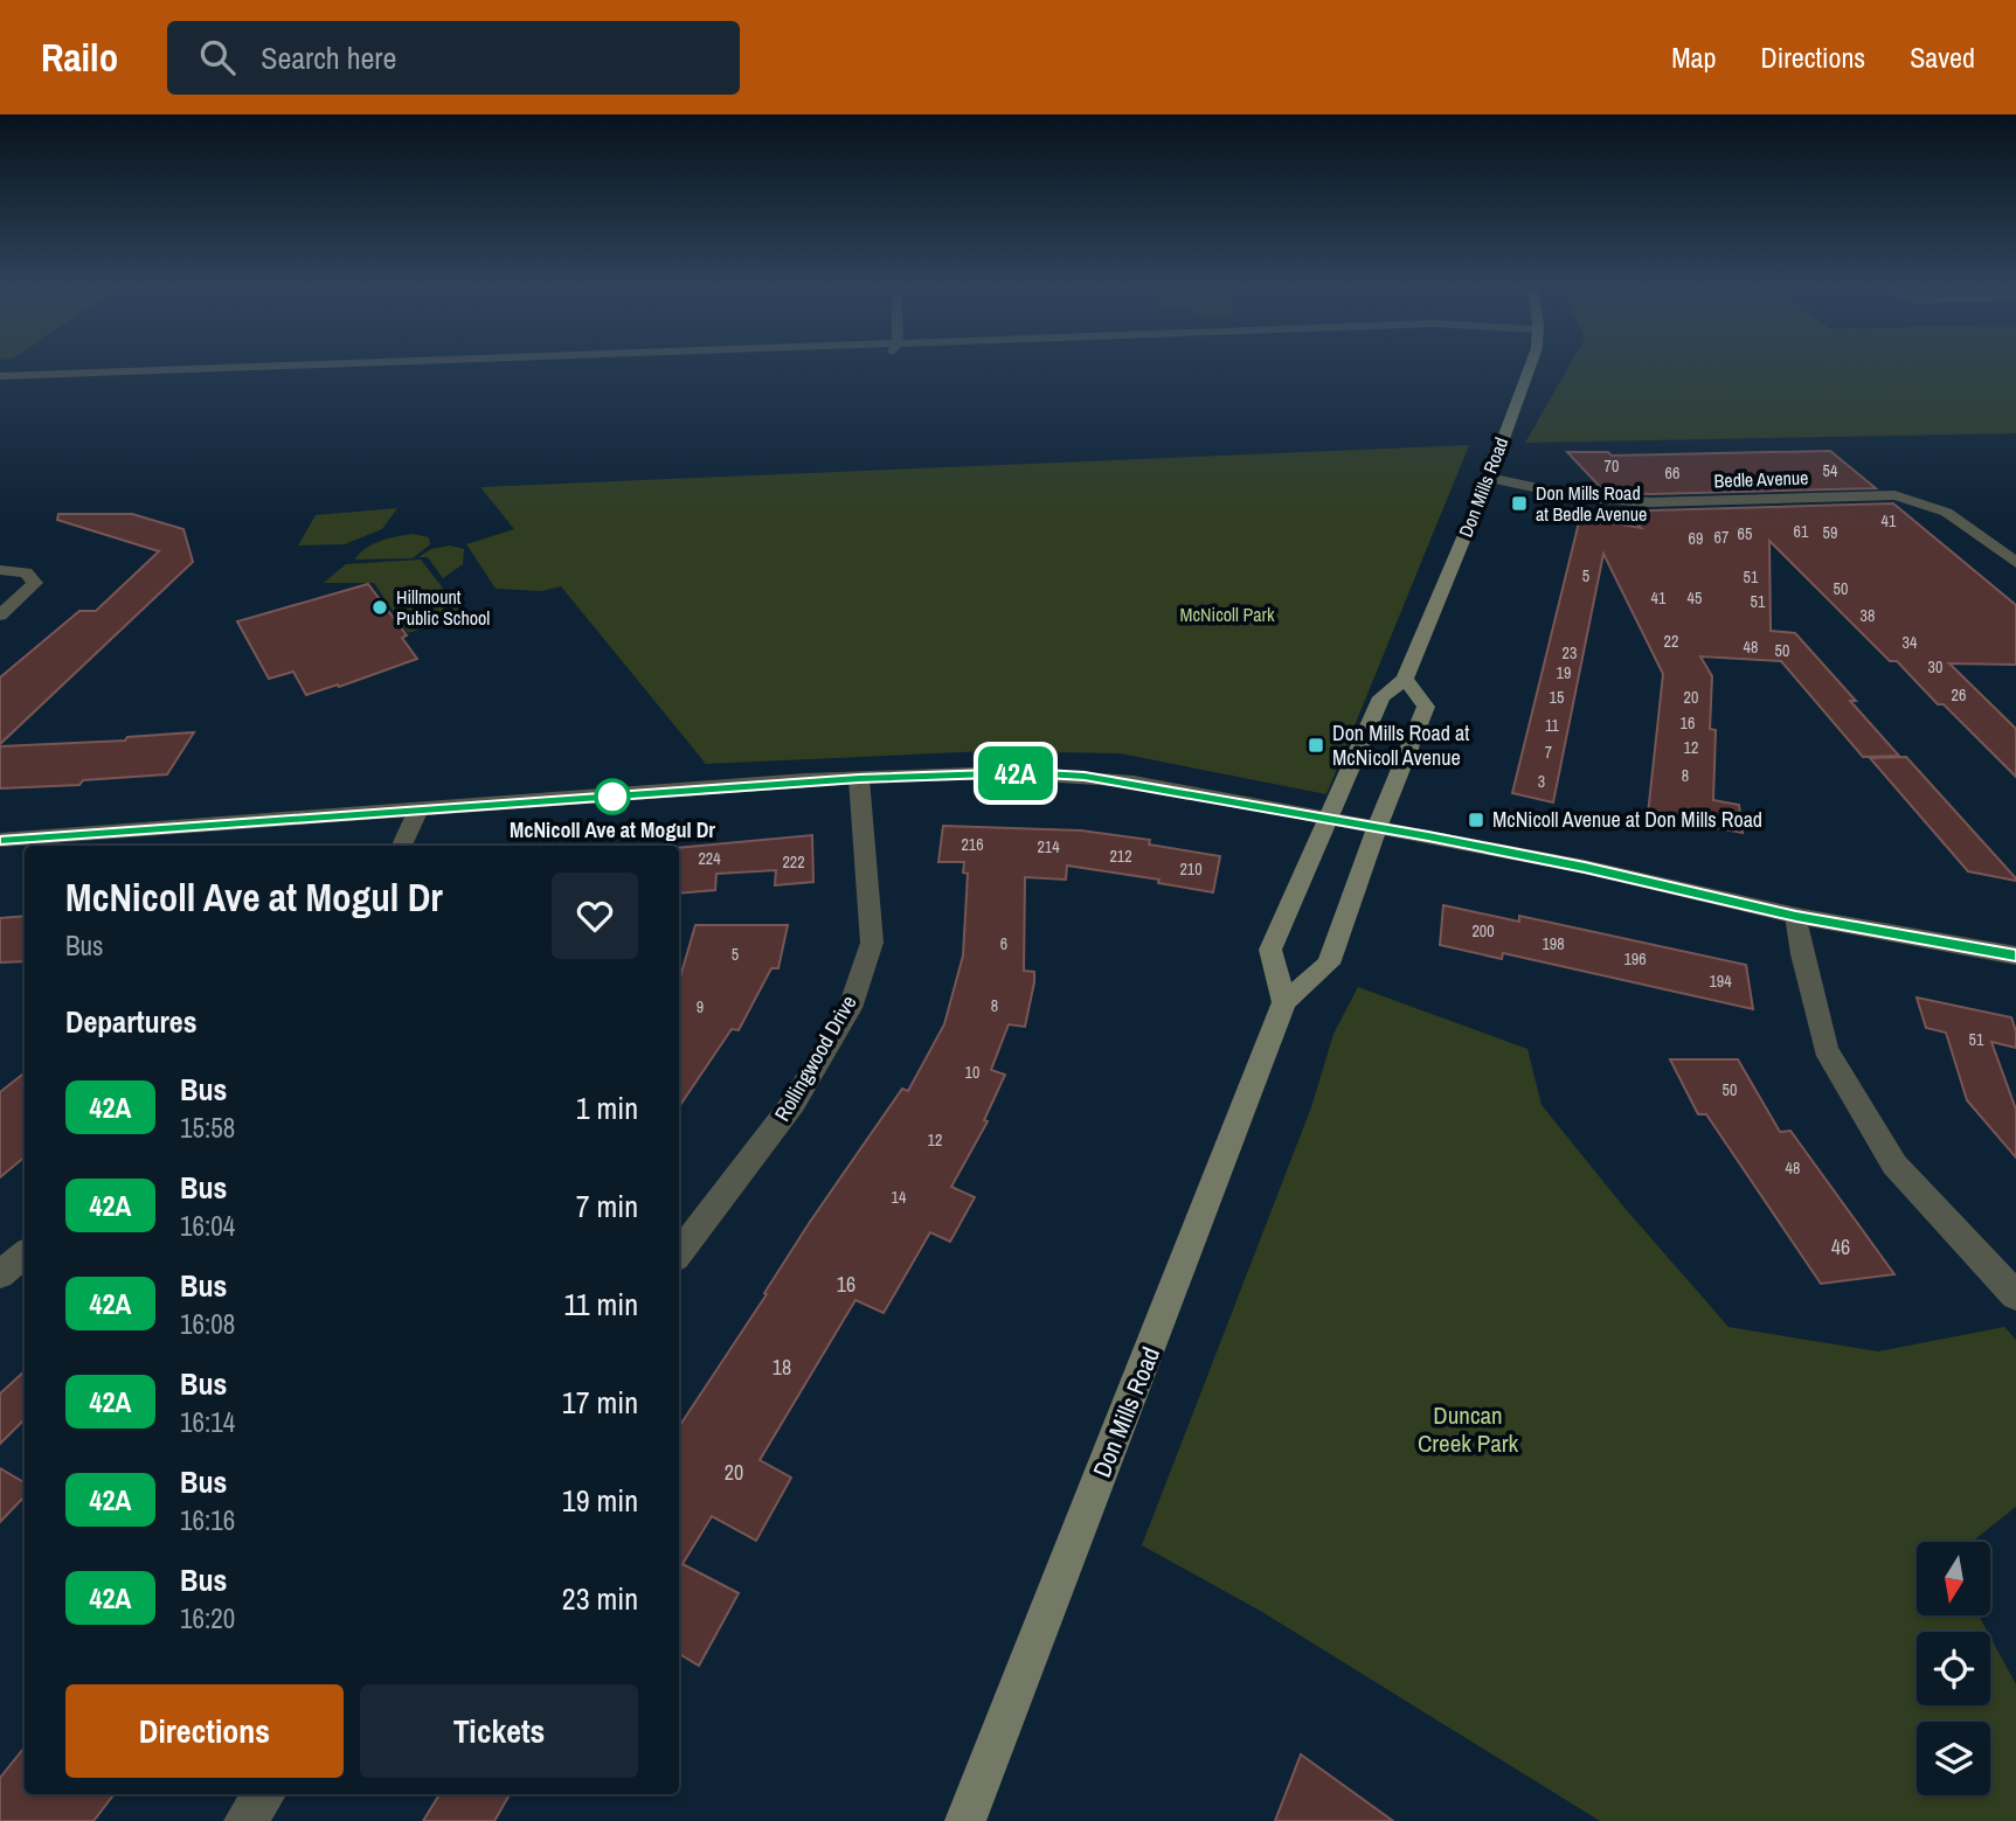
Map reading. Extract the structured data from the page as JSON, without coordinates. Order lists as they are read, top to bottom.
{
  "streets": {
    "main road": ["Don Mills Road"],
    "street": ["Bedle Avenue", "Rollingwood Drive"]
  },
  "crossings": [
    ["Bedle Avenue", "Don Mills Road"]
  ],
  "parks": ["McNicoll Park", "Duncan Creek Park"],
  "places": {
    "transit": ["Don Mills Road at Bedle Avenue", "Don Mills Road at McNicoll Avenue", "McNicoll Avenue at Don Mills Road"],
    "other": ["Hillmount Public School", "McNicoll Ave at Mogul Dr"]
  },
  "lines": ["bus line 42A"],
  "house_numbers": [
    "70",
    "54",
    "66",
    "41",
    "61",
    "59",
    "65",
    "67",
    "69",
    "5",
    "51",
    "50",
    "41",
    "45",
    "51",
    "38",
    "22",
    "34",
    "48",
    "50",
    "23",
    "30",
    "19",
    "26",
    "15",
    "20",
    "16",
    "11",
    "12",
    "7",
    "8",
    "3",
    "216",
    "214",
    "212",
    "224",
    "222",
    "210",
    "200",
    "6",
    "198",
    "5",
    "196",
    "194",
    "8",
    "9",
    "51",
    "10",
    "50",
    "12",
    "48",
    "14",
    "46",
    "16",
    "18",
    "20"
  ],
  "north": "bottom",
  "page": {
    "header": "Railo",
    "search": "Search here",
    "nav": ["Map", "Directions", "Saved"],
    "on_map": "42A",
    "heading": [
      ["McNicoll Ave at Mogul Dr", "Bus"],
      "Departures"
    ],
    "list": [
      {
        "mark": "42A",
        "name": "Bus",
        "note": "15:58",
        "value": "1 min"
      },
      {
        "mark": "42A",
        "name": "Bus",
        "note": "16:04",
        "value": "7 min"
      },
      {
        "mark": "42A",
        "name": "Bus",
        "note": "16:08",
        "value": "11 min"
      },
      {
        "mark": "42A",
        "name": "Bus",
        "note": "16:14",
        "value": "17 min"
      },
      {
        "mark": "42A",
        "name": "Bus",
        "note": "16:16",
        "value": "19 min"
      },
      {
        "mark": "42A",
        "name": "Bus",
        "note": "16:20",
        "value": "23 min"
      }
    ],
    "buttons": ["Directions", "Tickets"]
  }
}
